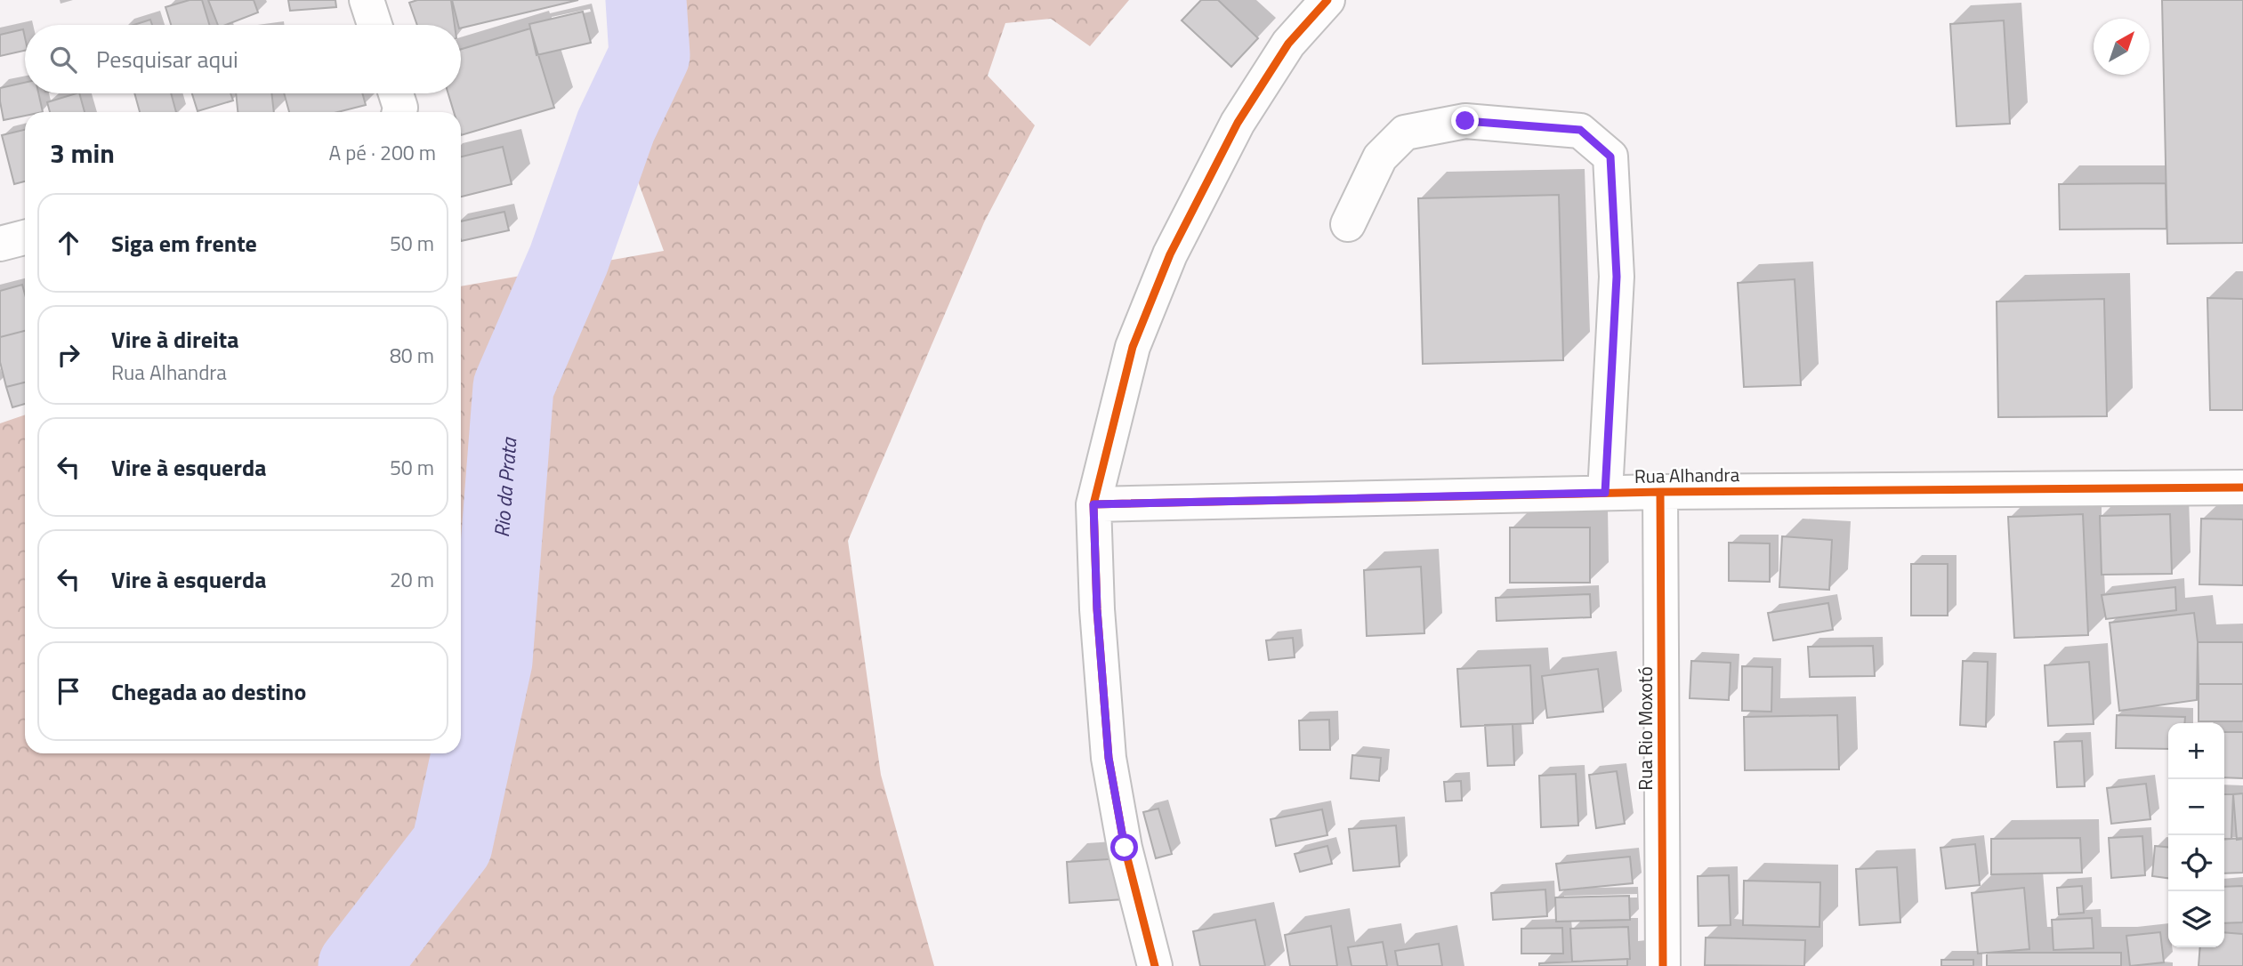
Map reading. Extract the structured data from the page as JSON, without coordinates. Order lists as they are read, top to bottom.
{
  "streets": {
    "street": ["Rua Alhandra", "Rua Rio Moxotó"]
  },
  "crossings": [
    ["Rua Alhandra", "Rua Rio Moxotó"]
  ],
  "water": ["Rio da Prata"],
  "north": "top right",
  "page": {
    "search": "Pesquisar aqui",
    "heading": ["3 min", "A pé · 200 m"],
    "list": [
      ["Siga em frente", "50 m"],
      ["Vire à direita", "Rua Alhandra", "80 m"],
      ["Vire à esquerda", "50 m"],
      ["Vire à esquerda", "20 m"],
      "Chegada ao destino"
    ],
    "map_buttons": ["+", "−"]
  }
}
